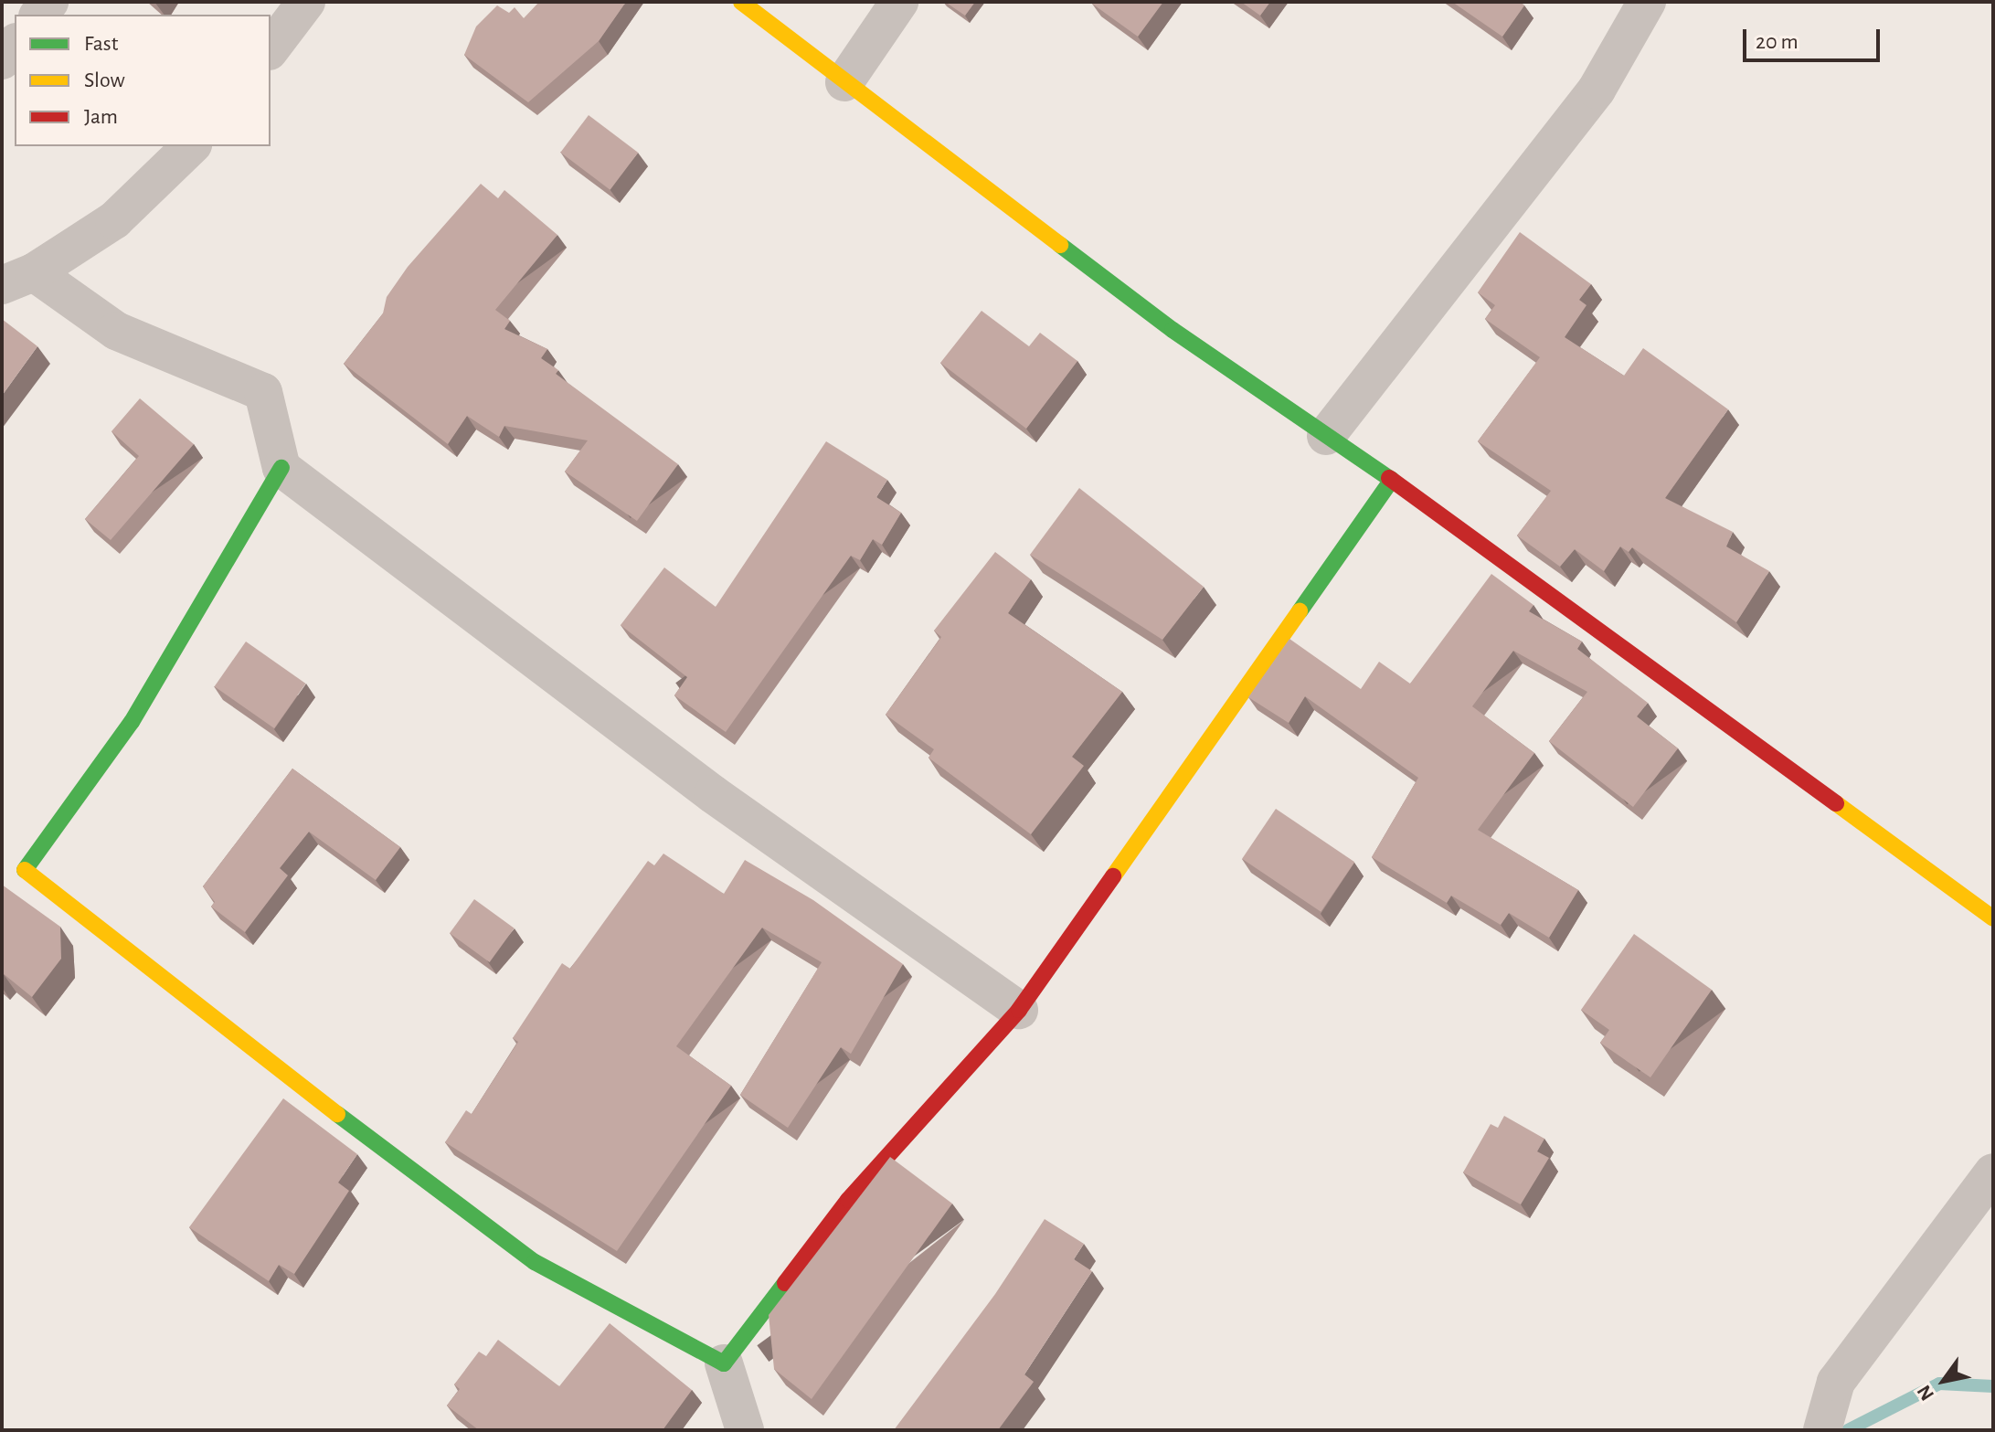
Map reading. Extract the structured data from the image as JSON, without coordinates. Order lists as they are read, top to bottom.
{
  "legend": ["Fast", "Slow", "Jam"],
  "scale_bar": "20 m",
  "north": "bottom left"
}
